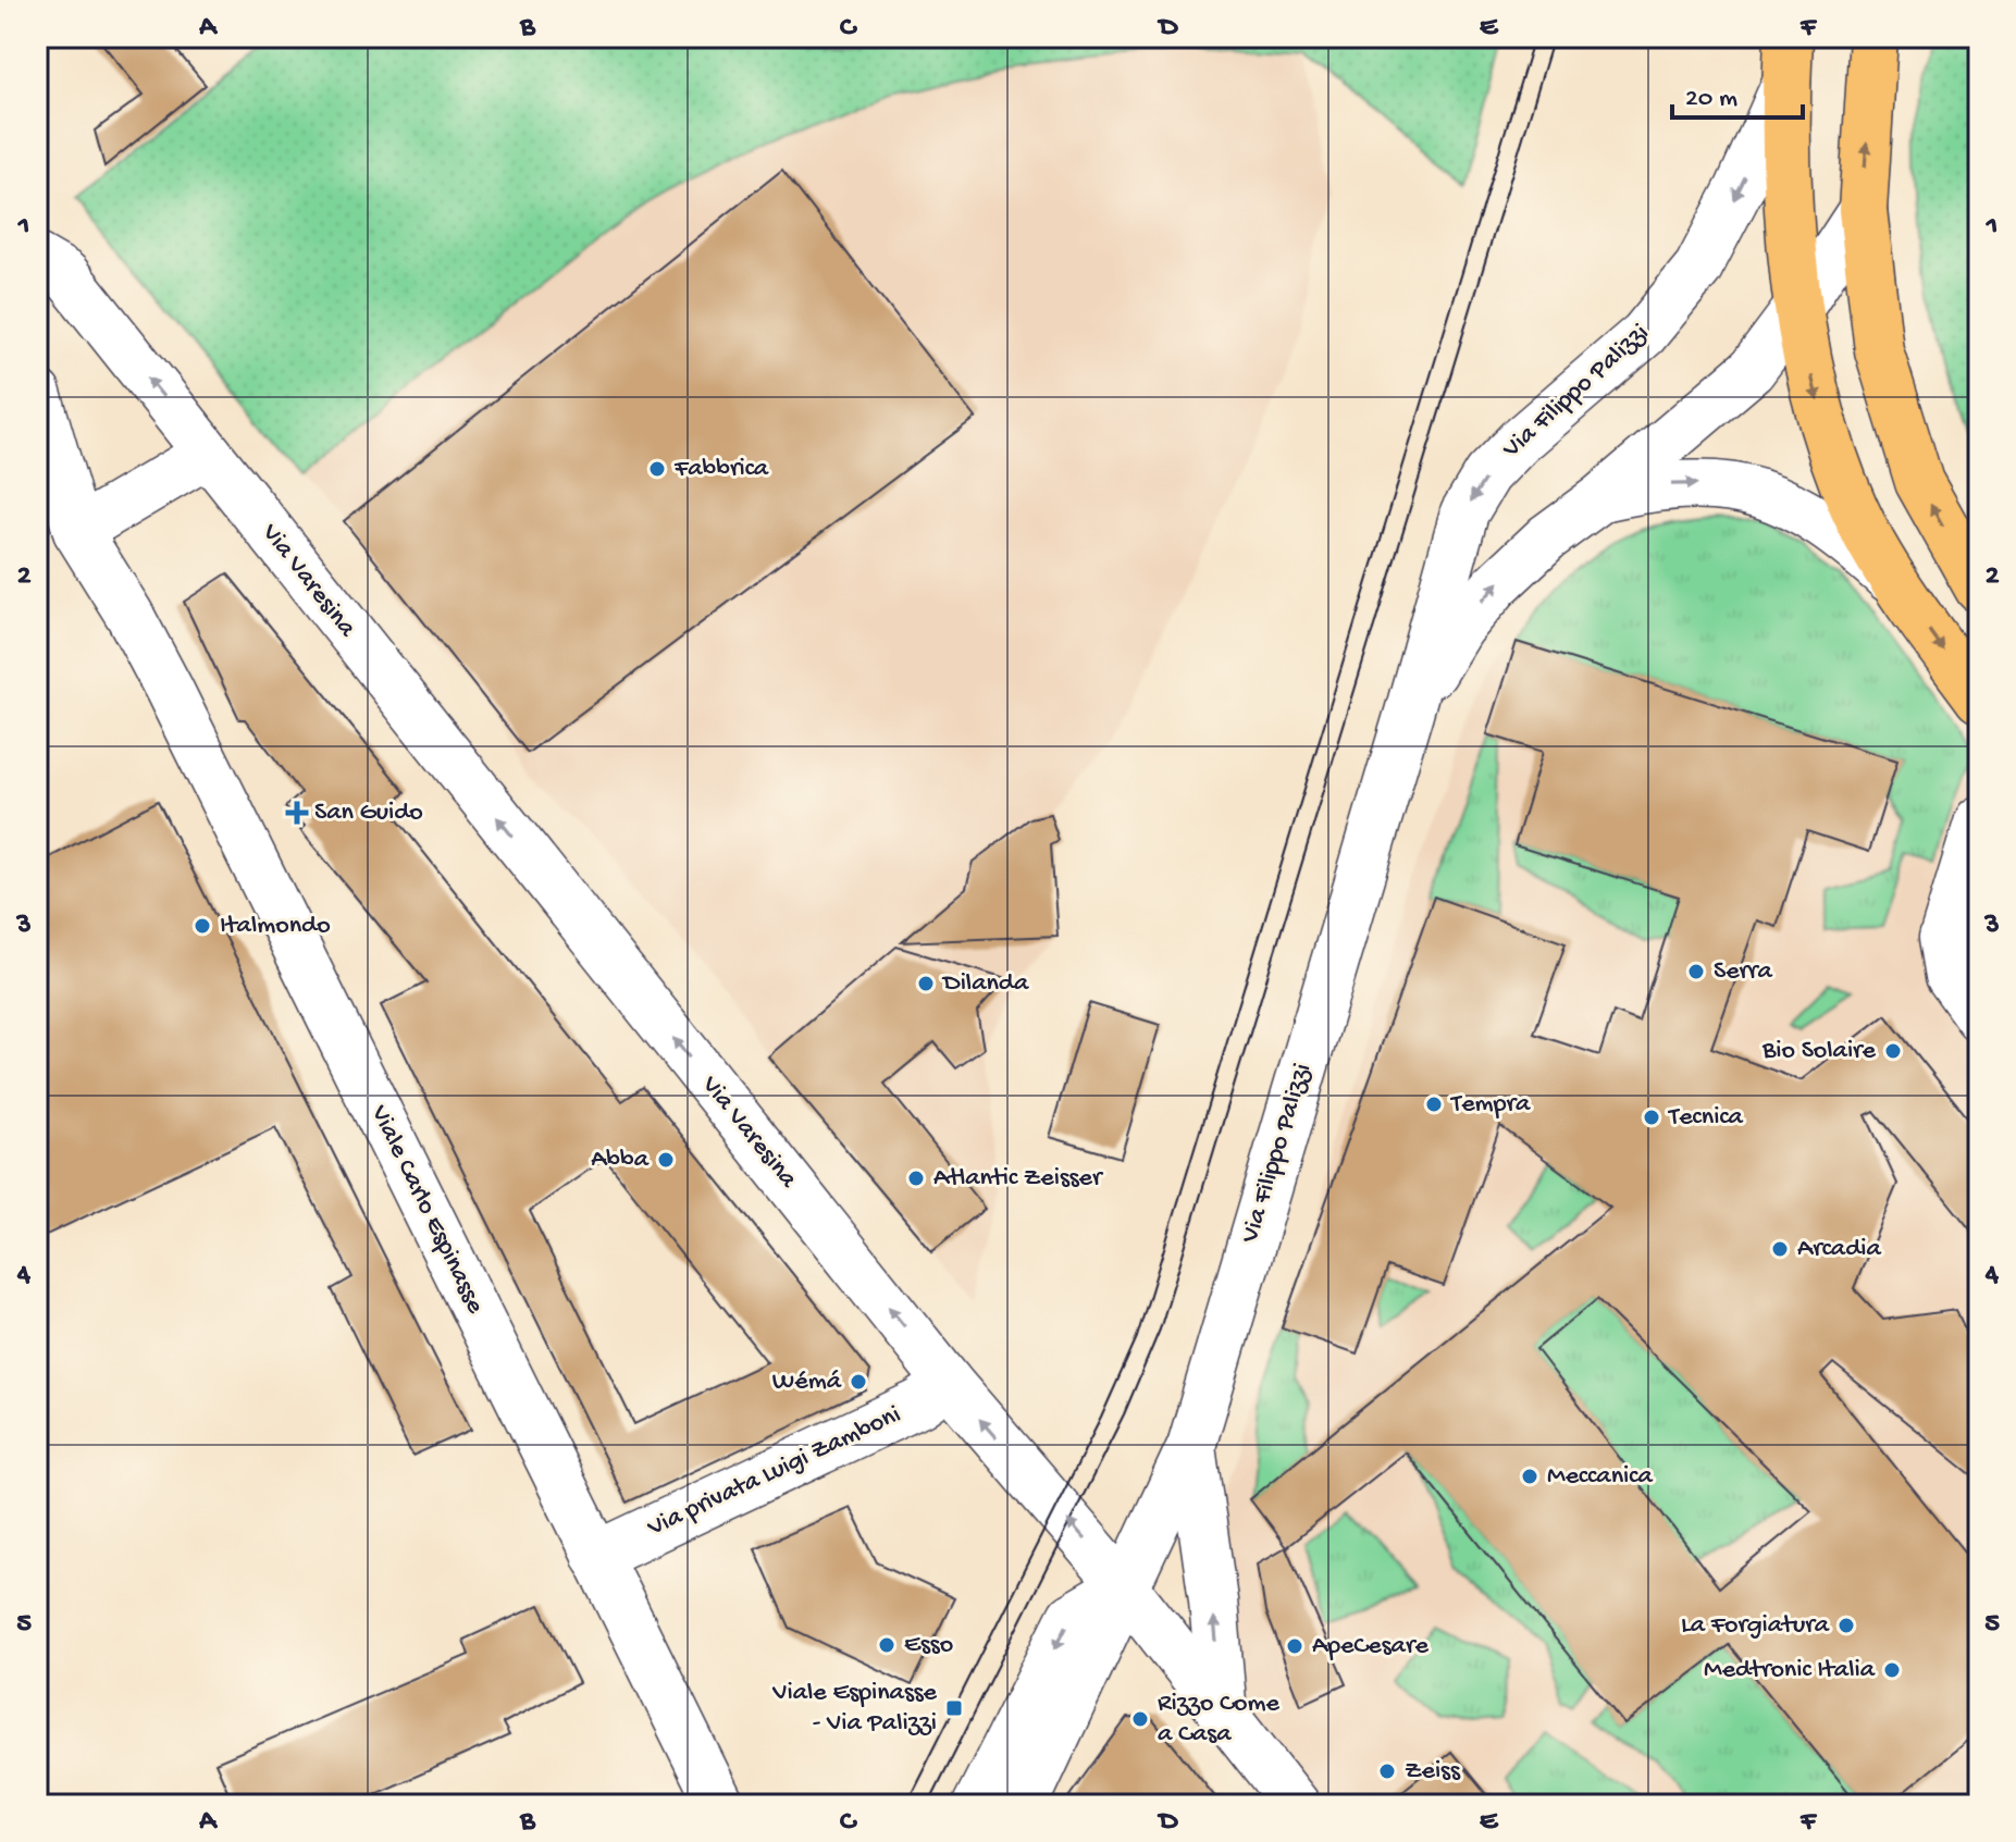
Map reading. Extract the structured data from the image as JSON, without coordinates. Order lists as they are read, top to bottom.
{
  "streets": {
    "street": [
      "Via Filippo Palizzi",
      "Via Varesina",
      "Viale Carlo Espinasse",
      "Via privata Luigi Zamboni"
    ]
  },
  "crossings": [
    ["Via Filippo Palizzi", "Via Varesina"],
    ["Via Varesina", "Via privata Luigi Zamboni"],
    ["Viale Carlo Espinasse", "Via privata Luigi Zamboni"]
  ],
  "one_way": ["Via Varesina"],
  "places": {
    "other": [
      "Fabbrica",
      "Italmondo",
      "Serra",
      "Dilanda",
      "Bio Solaire",
      "Tempra",
      "Tecnica",
      "Abba",
      "Atlantic Zeisser",
      "Arcadia",
      "Wémá",
      "Meccanica",
      "La Forgiatura",
      "Esso",
      "ApeCesare",
      "Medtronic Italia",
      "Rizzo Come a Casa",
      "Zeiss"
    ],
    "health": ["San Guido"],
    "transit": ["Viale Espinasse - Via Palizzi"]
  },
  "scale_bar": "20 m",
  "grid": {
    "columns": [
      "A",
      "B",
      "C",
      "D",
      "E",
      "F"
    ],
    "rows": [
      "1",
      "2",
      "3",
      "4",
      "5"
    ]
  }
}
